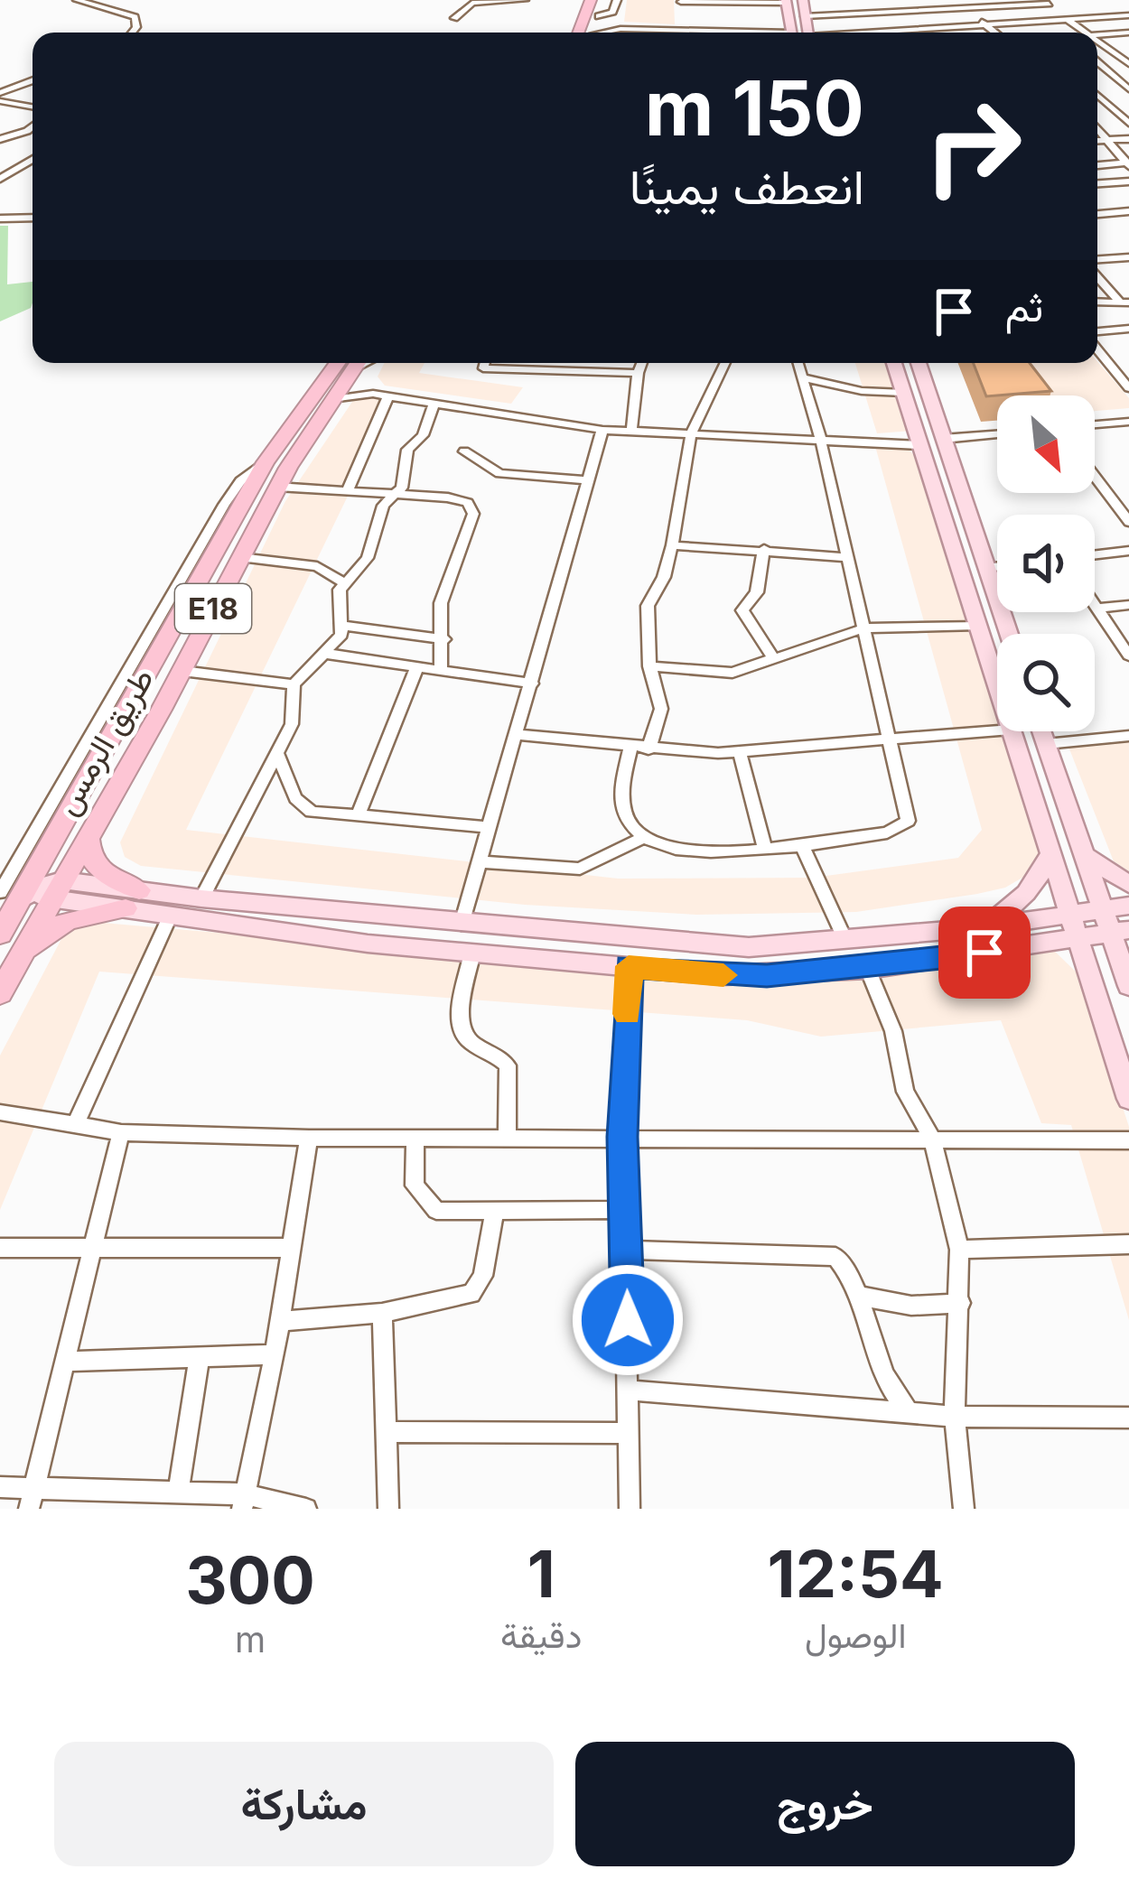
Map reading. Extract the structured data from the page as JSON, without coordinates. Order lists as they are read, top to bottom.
{
  "streets": {
    "highway": ["E18", "طريق الرمس"]
  },
  "north": "bottom right",
  "page": {
    "turn": ["150 m", "انعطف يمينًا"],
    "then": "ثم",
    "eta": [
      "12:54",
      "الوصول",
      "1",
      "دقيقة",
      "300",
      "m"
    ],
    "buttons": ["خروج", "مشاركة"]
  }
}
